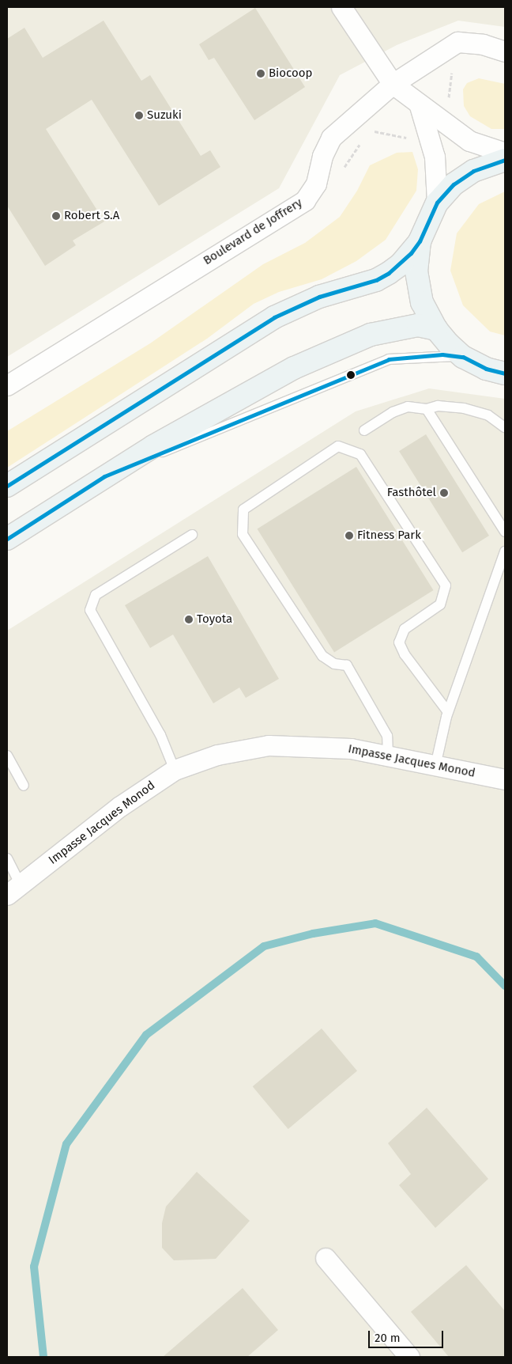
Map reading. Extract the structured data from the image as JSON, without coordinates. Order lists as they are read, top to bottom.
{
  "streets": {
    "street": ["Boulevard de Joffrery", "Impasse Jacques Monod"]
  },
  "places": [
    "Biocoop",
    "Suzuki",
    "Robert S.A",
    "Fasthôtel",
    "Fitness Park",
    "Toyota"
  ],
  "scale_bar": "20 m"
}
